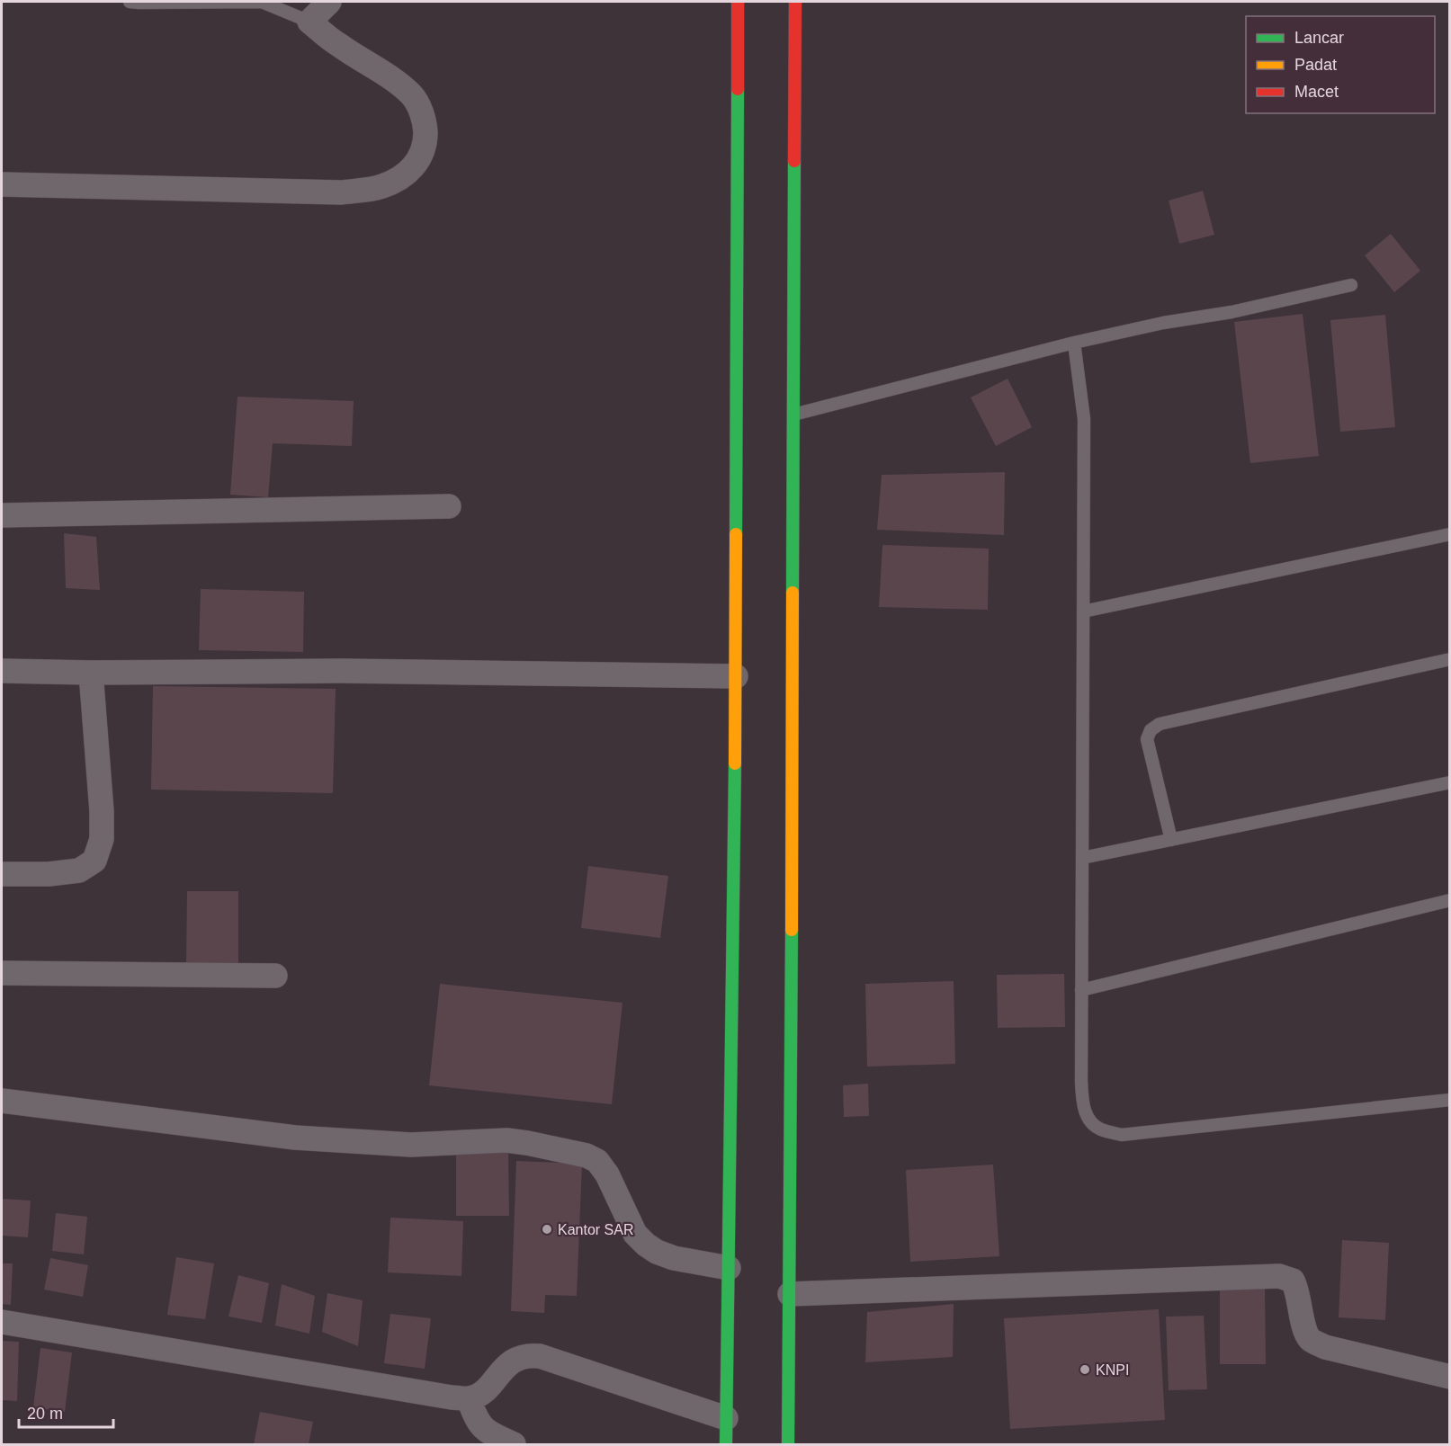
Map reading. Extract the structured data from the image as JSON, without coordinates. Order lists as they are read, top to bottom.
{
  "places": ["Kantor SAR", "KNPI"],
  "legend": ["Lancar", "Padat", "Macet"],
  "scale_bar": "20 m"
}
